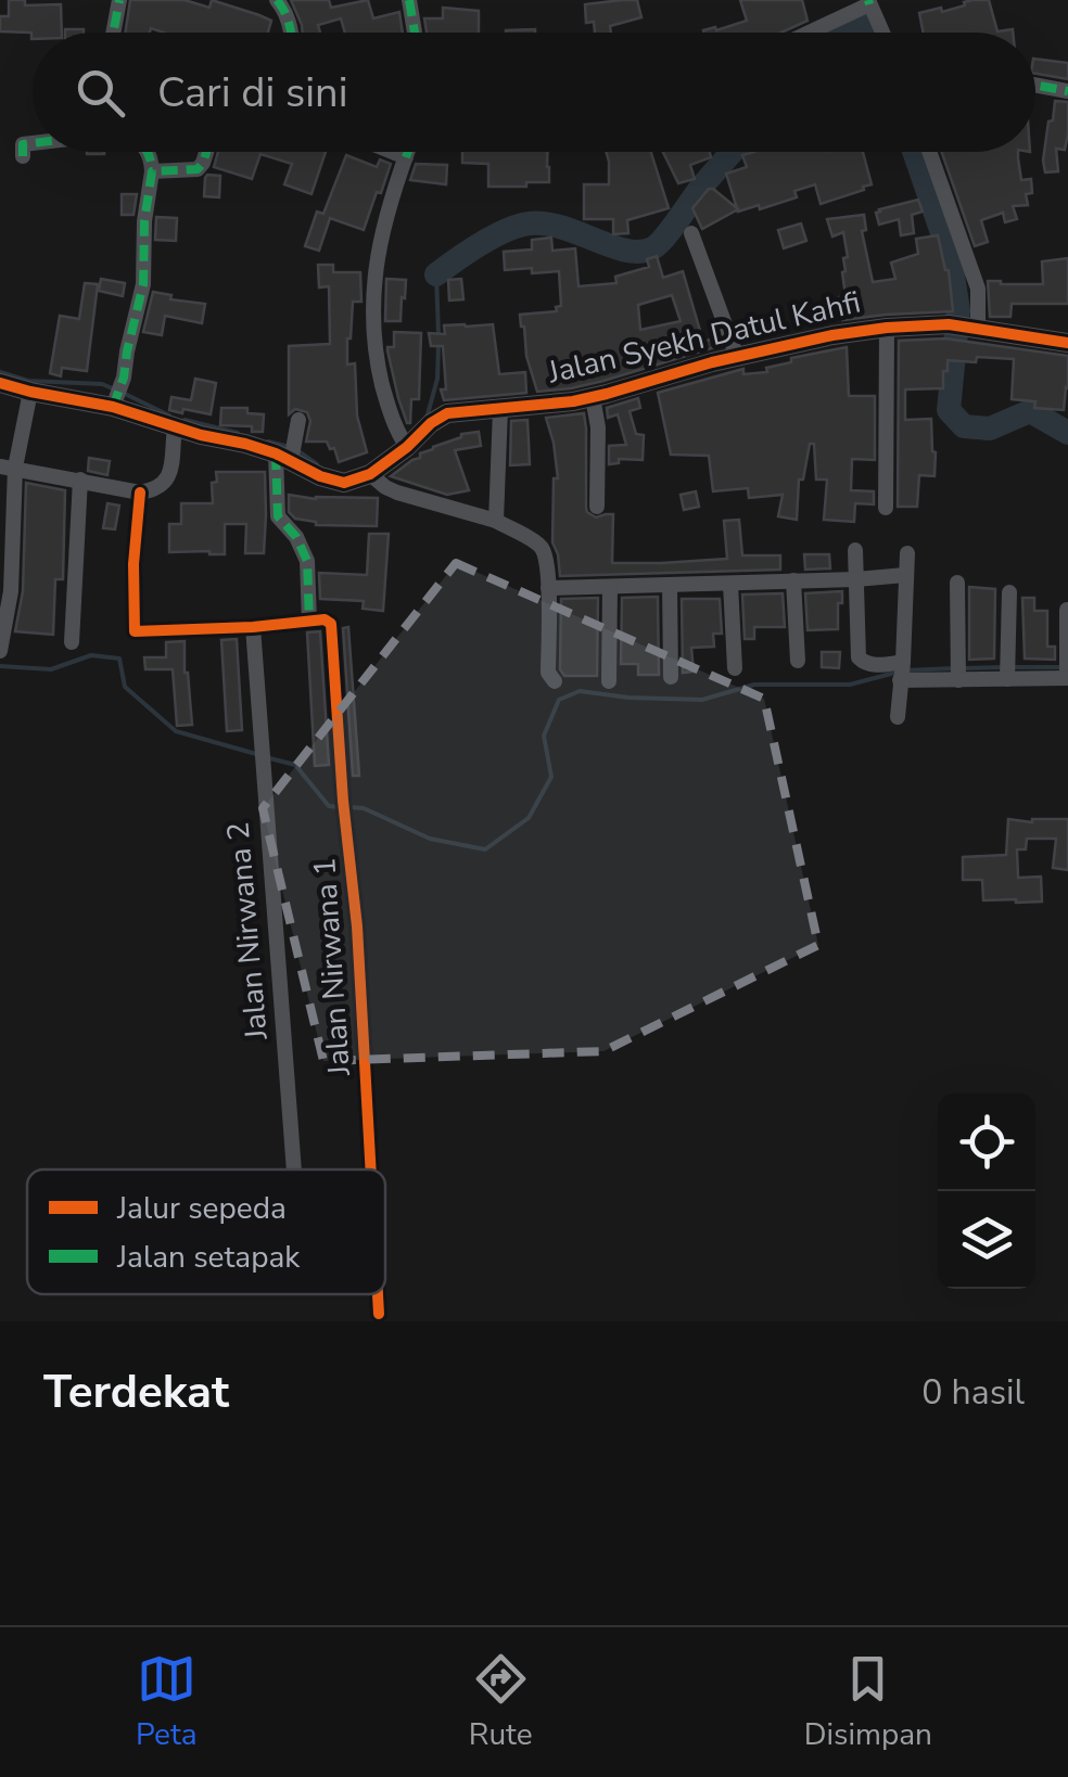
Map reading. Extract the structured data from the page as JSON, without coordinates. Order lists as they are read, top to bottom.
{
  "streets": {
    "street": ["Jalan Syekh Datul Kahfi", "Jalan Nirwana 2", "Jalan Nirwana 1"]
  },
  "legend": ["Jalur sepeda", "Jalan setapak"],
  "page": {
    "search": "Cari di sini",
    "heading": ["Terdekat", "0 hasil"],
    "nav": ["Peta", "Rute", "Disimpan"]
  }
}
